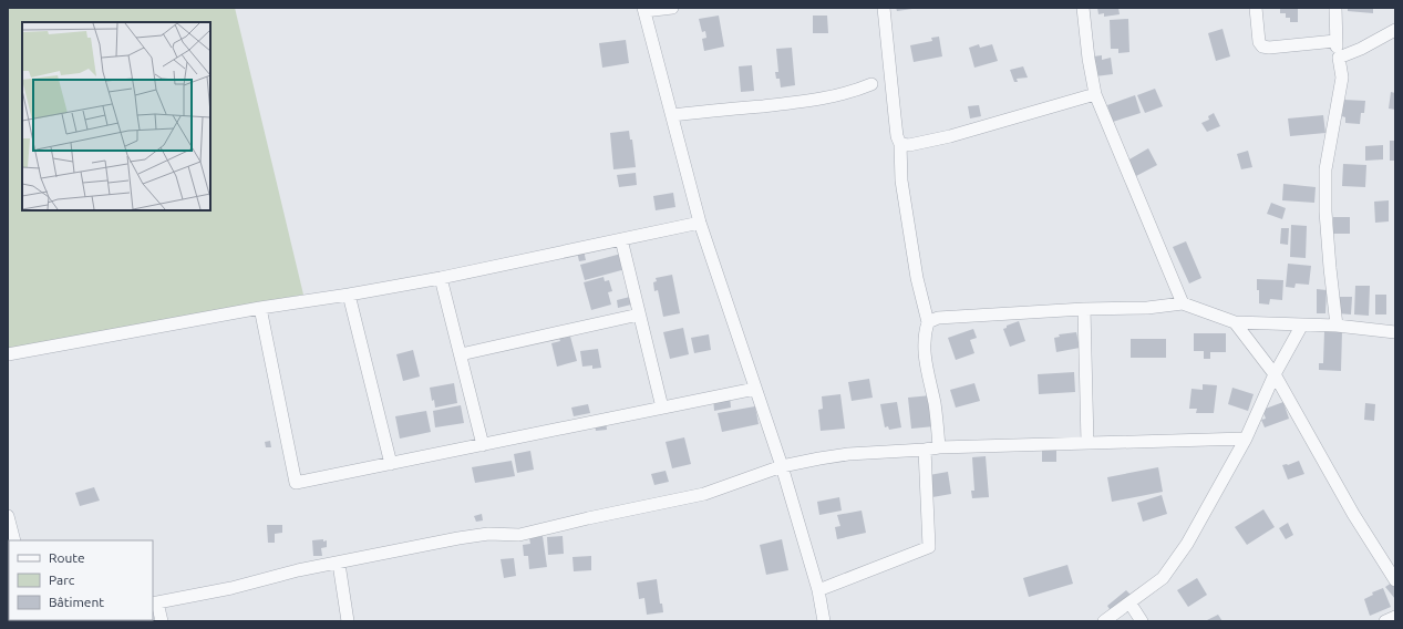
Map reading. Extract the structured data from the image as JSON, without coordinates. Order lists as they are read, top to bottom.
{
  "legend": ["Route", "Parc", "Bâtiment"]
}
